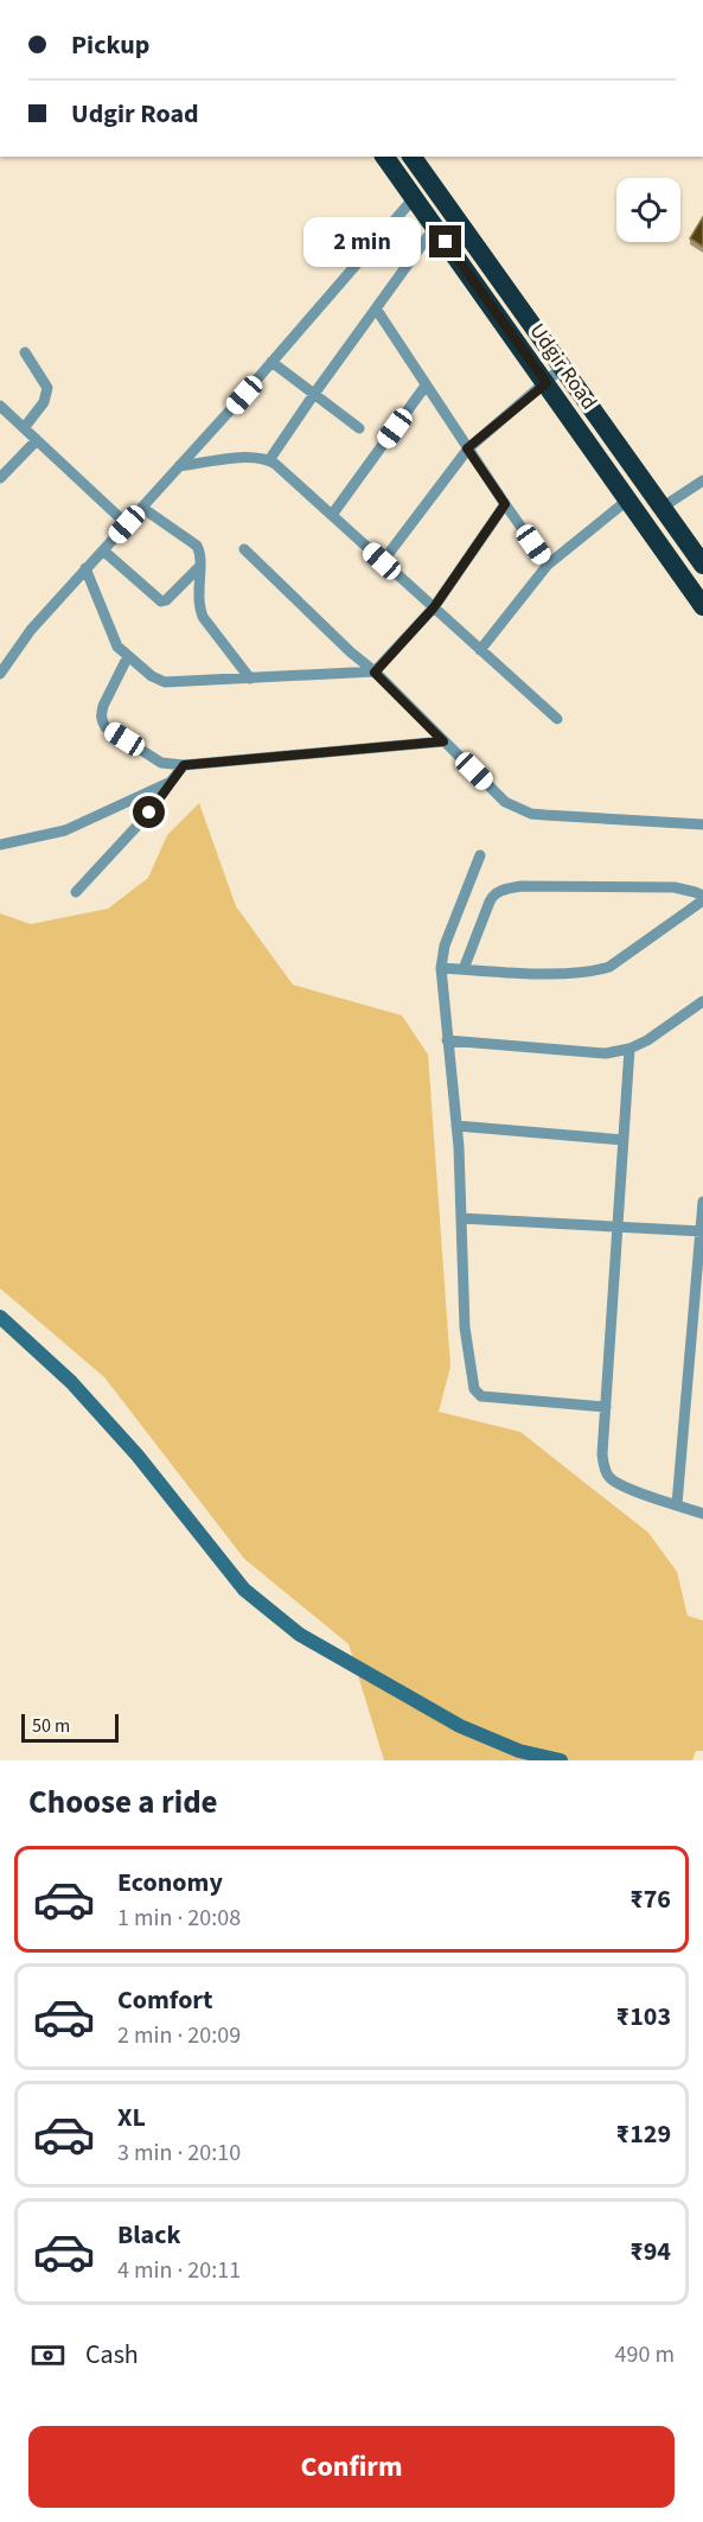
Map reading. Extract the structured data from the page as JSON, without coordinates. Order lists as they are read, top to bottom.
{
  "streets": {
    "highway": ["Udgir Road"]
  },
  "scale_bar": "50 m",
  "page": {
    "banner": ["Pickup", "Udgir Road"],
    "bubble": "2 min",
    "scale": "50 m",
    "heading": "Choose a ride",
    "list": [
      {
        "name": "Economy",
        "note": "1 min · 20:08",
        "value": "₹76"
      },
      {
        "name": "Comfort",
        "note": "2 min · 20:09",
        "value": "₹103"
      },
      {
        "name": "XL",
        "note": "3 min · 20:10",
        "value": "₹129"
      },
      {
        "name": "Black",
        "note": "4 min · 20:11",
        "value": "₹94"
      }
    ],
    "pay": ["Cash", "490 m"],
    "buttons": "Confirm"
  }
}
